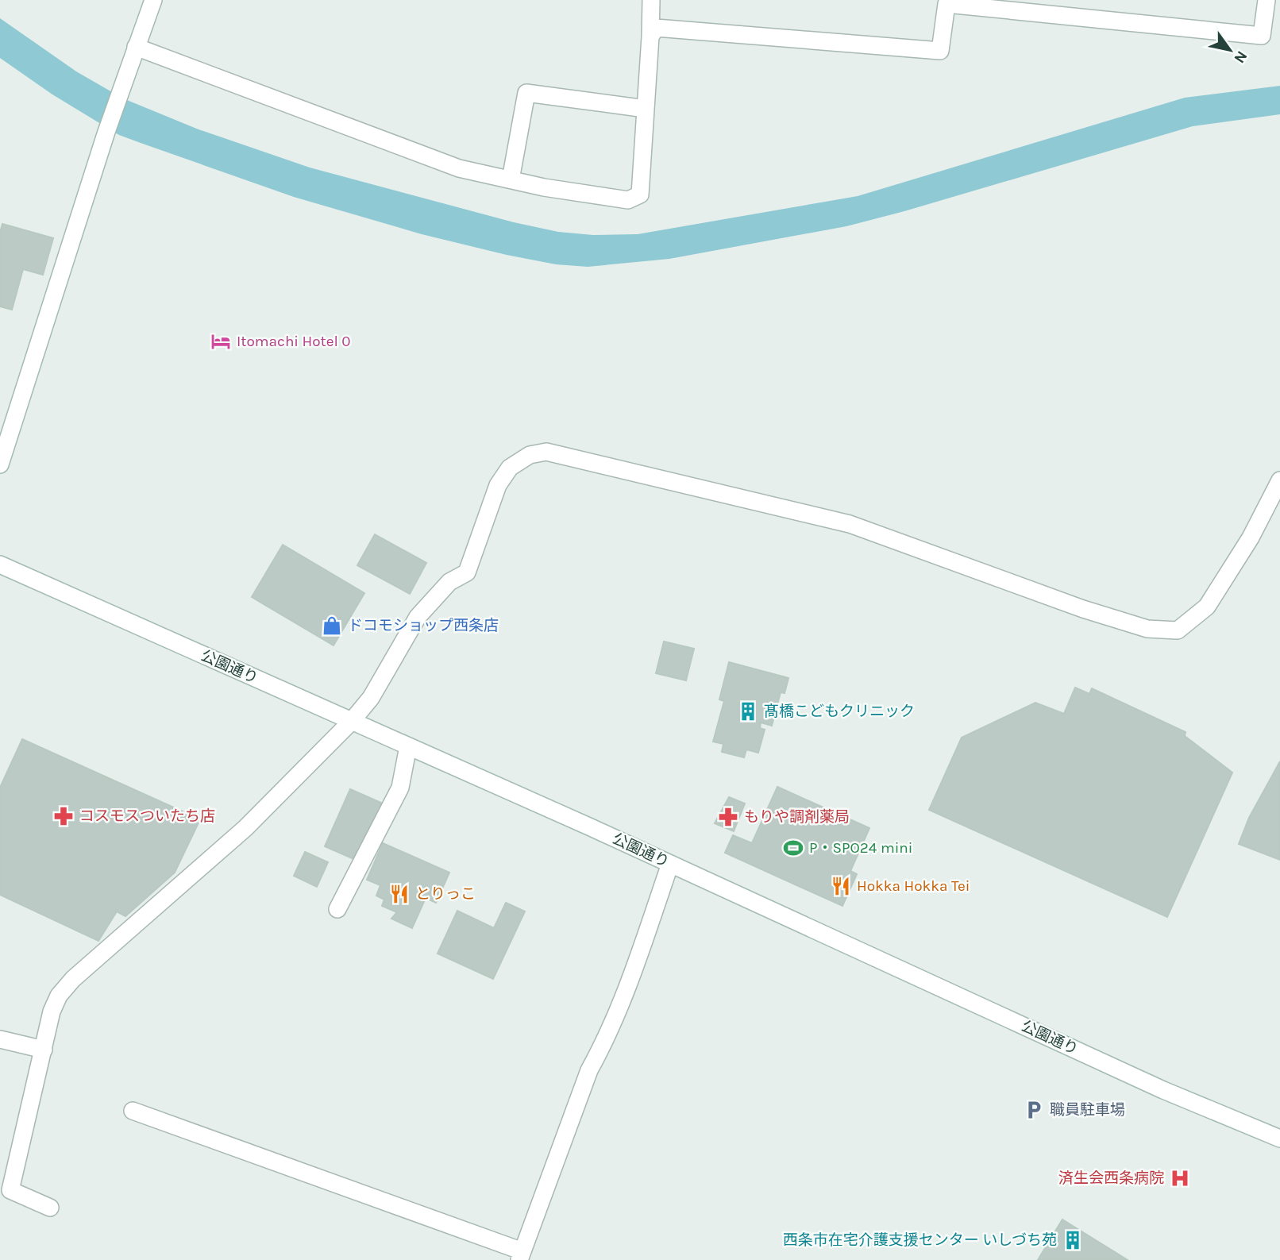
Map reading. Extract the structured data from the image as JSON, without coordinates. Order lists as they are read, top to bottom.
{
  "streets": {
    "street": ["公園通り"]
  },
  "places": {
    "hotel": ["Itomachi Hotel 0"],
    "shop": ["ドコモショップ西条店"],
    "building": ["髙橋こどもクリニック", "西条市在宅介護支援センター いしづち苑"],
    "pharmacy": ["コスモスついたち店", "もりや調剤薬局"],
    "sports": ["P・SPO24 mini"],
    "restaurant": ["Hokka Hokka Tei", "とりっこ"],
    "parking": ["職員駐車場"],
    "hospital": ["済生会西条病院"]
  },
  "north": "bottom right"
}
